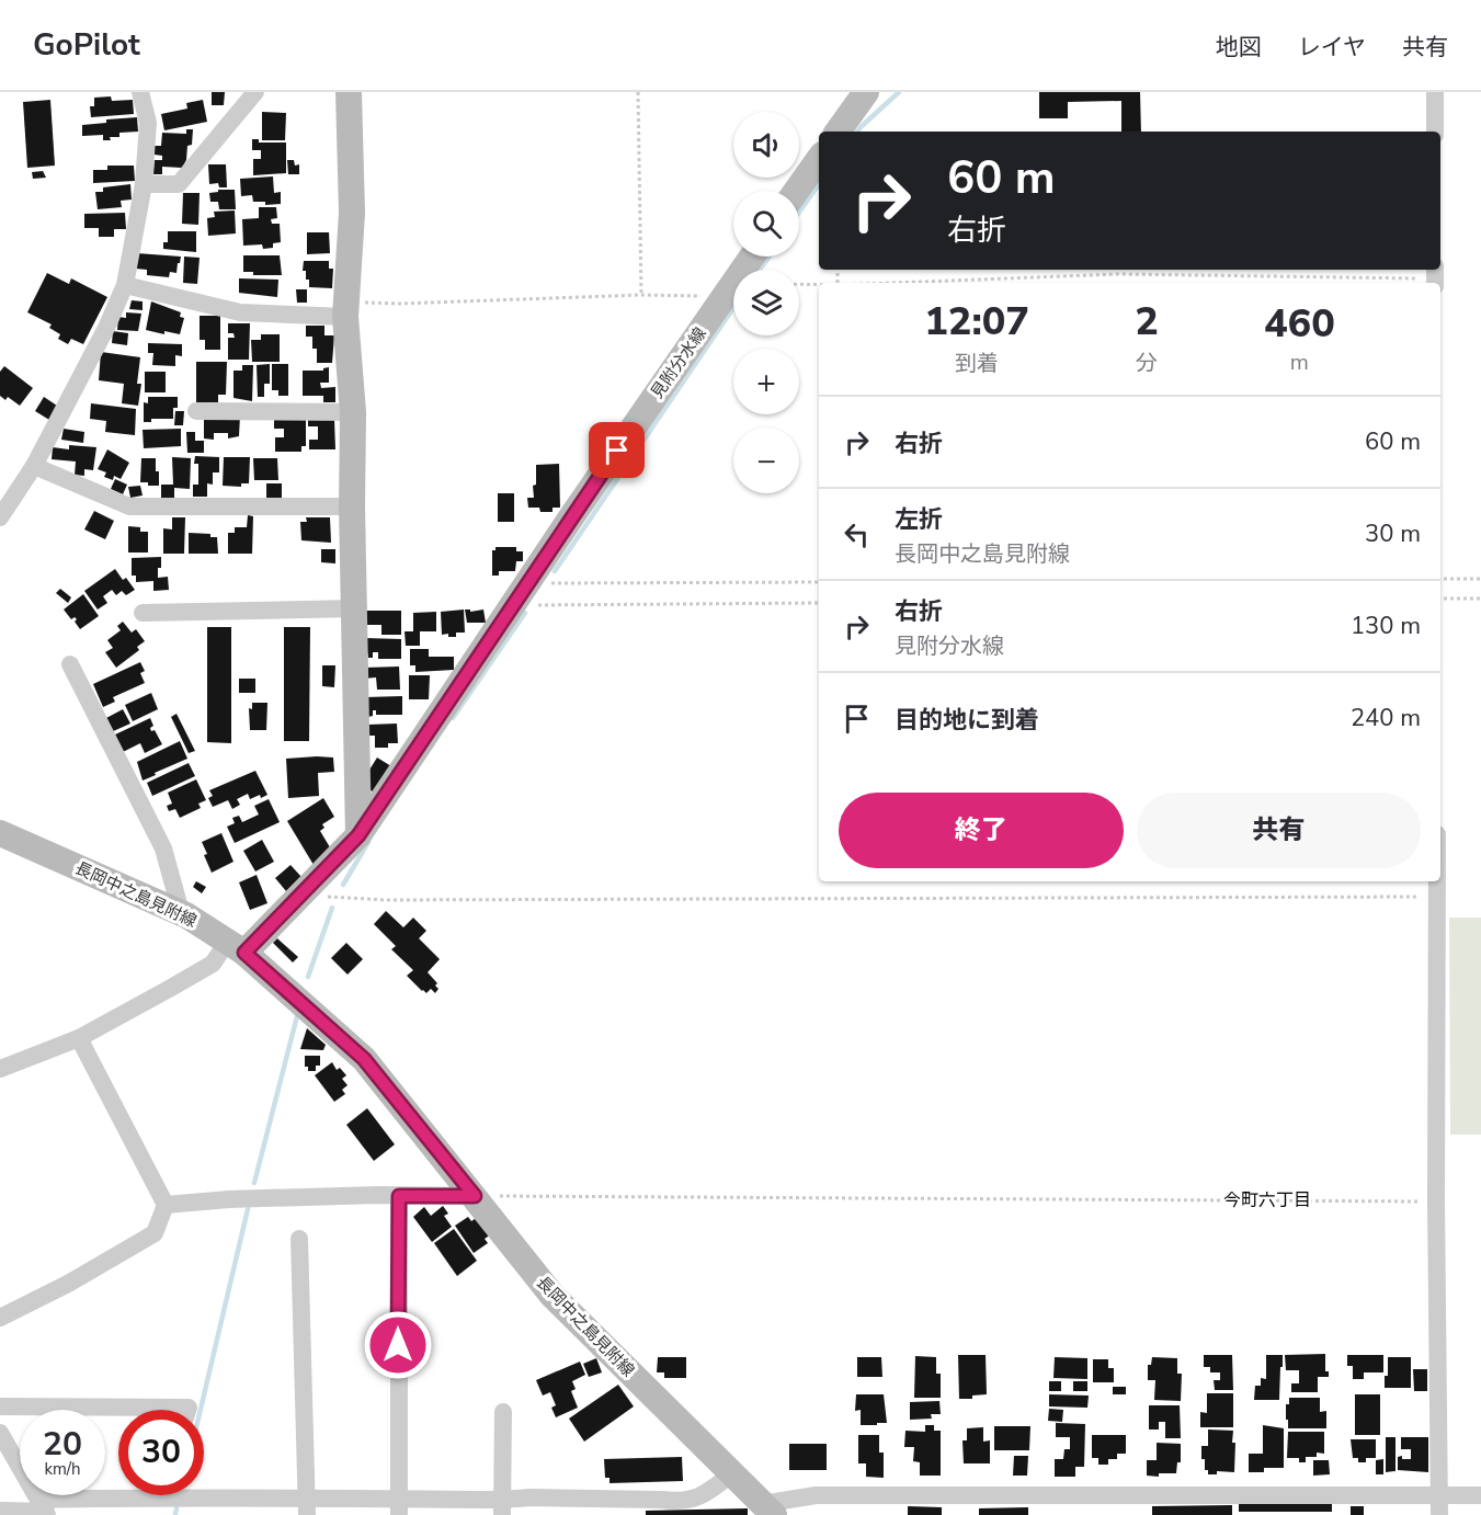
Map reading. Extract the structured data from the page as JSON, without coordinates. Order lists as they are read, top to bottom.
{
  "streets": {
    "main road": ["見附分水線", "長岡中之島見附線"]
  },
  "crossings": [
    ["見附分水線", "長岡中之島見附線"]
  ],
  "districts": ["今町六丁目"],
  "page": {
    "header": "GoPilot",
    "nav": ["地図", "レイヤ", "共有"],
    "map_buttons": ["+", "−"],
    "turn": ["60 m", "右折"],
    "eta": [
      "12:07",
      "到着",
      "2",
      "分",
      "460",
      "m"
    ],
    "list": [
      {
        "name": "右折",
        "value": "60 m"
      },
      {
        "name": "左折",
        "note": "長岡中之島見附線",
        "value": "30 m"
      },
      {
        "name": "右折",
        "note": "見附分水線",
        "value": "130 m"
      },
      {
        "name": "目的地に到着",
        "value": "240 m"
      }
    ],
    "buttons": ["終了", "共有"],
    "speed": "20 km/h",
    "limit": "30"
  }
}
